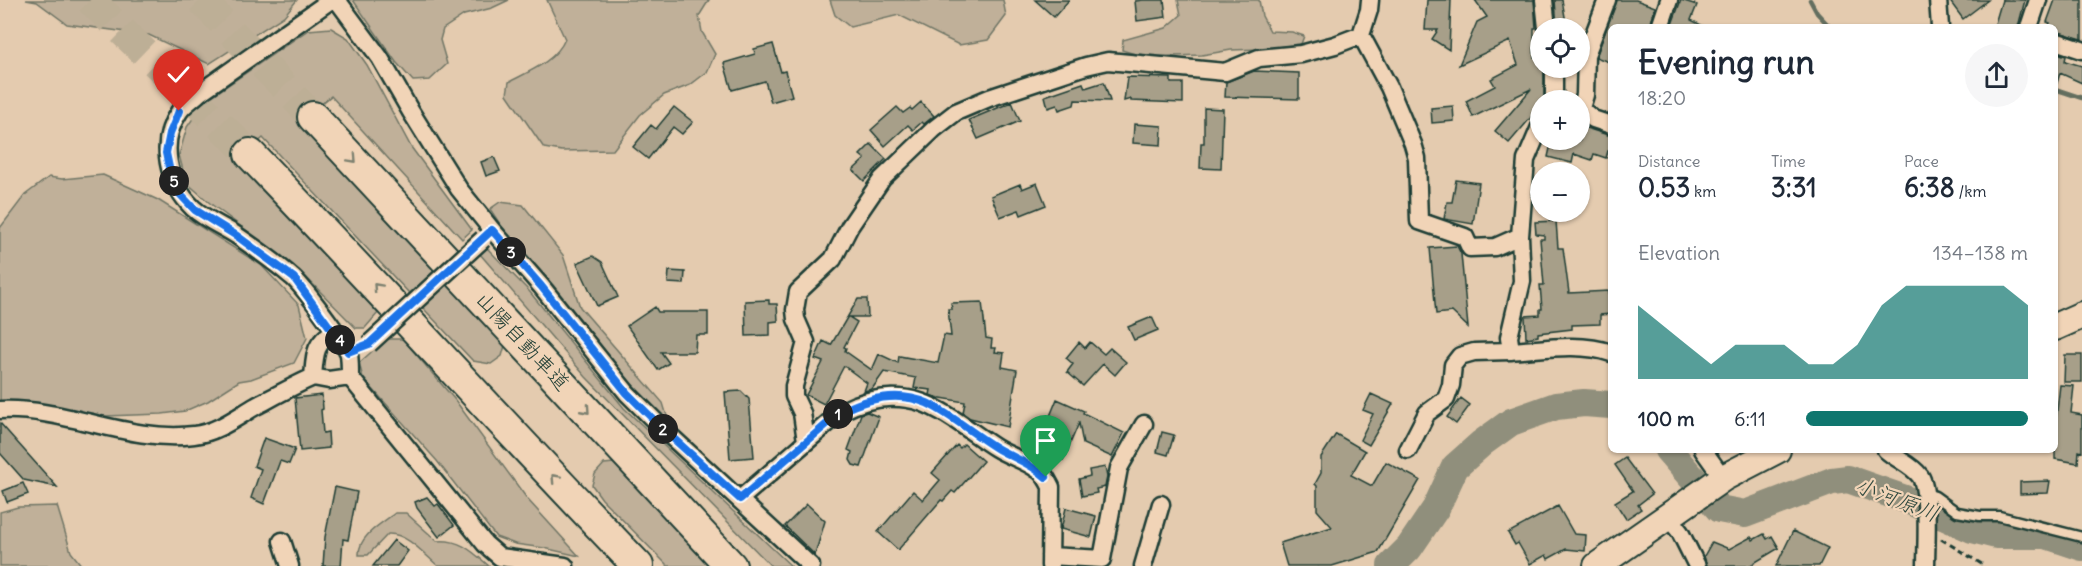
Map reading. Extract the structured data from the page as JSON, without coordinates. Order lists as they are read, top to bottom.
{
  "streets": {
    "highway": ["山陽自動車道"]
  },
  "water": ["小河原川"],
  "page": {
    "map_buttons": ["+", "−"],
    "heading": ["Evening run", "18:20"],
    "stats": [
      ["Distance", "0.53 km"],
      ["Time", "3:31"],
      ["Pace", "6:38 /km"]
    ],
    "pins": [
      "5",
      "3",
      "4",
      "1",
      "2"
    ],
    "chart": ["Elevation", "134–138 m"],
    "list": [
      {
        "name": "100 m",
        "note": "6:11"
      }
    ]
  }
}
